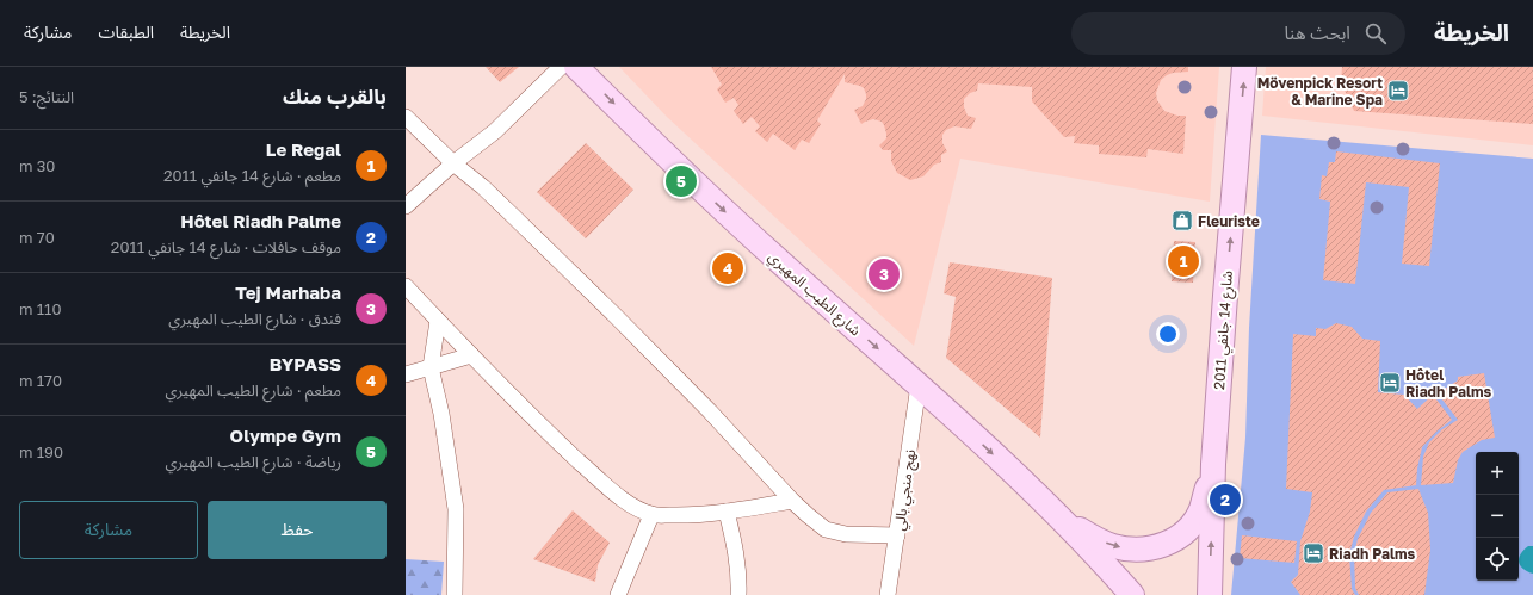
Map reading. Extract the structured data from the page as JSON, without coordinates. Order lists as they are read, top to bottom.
{
  "streets": {
    "main road": ["شارع الطيب المهيري", "شارع 14 جانفي 2011"],
    "street": ["نهج منجي بالي"]
  },
  "crossings": [
    ["شارع الطيب المهيري", "نهج منجي بالي"]
  ],
  "one_way": ["شارع الطيب المهيري", "شارع 14 جانفي 2011"],
  "places": {
    "hotel": ["Mövenpick Resort & Marine Spa", "Hôtel Riadh Palms", "Riadh Palms"],
    "shop": ["Fleuriste"]
  },
  "page": {
    "header": "الخريطة",
    "search": "ابحث هنا",
    "nav": ["الخريطة", "الطبقات", "مشاركة"],
    "heading": ["بالقرب منك", "النتائج: 5"],
    "list": [
      {
        "mark": "1",
        "name": "Le Regal",
        "note": "مطعم · شارع 14 جانفي 2011",
        "value": "30 m"
      },
      {
        "mark": "2",
        "name": "Hôtel Riadh Palme",
        "note": "موقف حافلات · شارع 14 جانفي 2011",
        "value": "70 m"
      },
      {
        "mark": "3",
        "name": "Tej Marhaba",
        "note": "فندق · شارع الطيب المهيري",
        "value": "110 m"
      },
      {
        "mark": "4",
        "name": "BYPASS",
        "note": "مطعم · شارع الطيب المهيري",
        "value": "170 m"
      },
      {
        "mark": "5",
        "name": "Olympe Gym",
        "note": "رياضة · شارع الطيب المهيري",
        "value": "190 m"
      }
    ],
    "pins": [
      "5",
      "1",
      "4",
      "3",
      "2"
    ],
    "map_buttons": ["+", "−"],
    "buttons": ["حفظ", "مشاركة"]
  }
}
